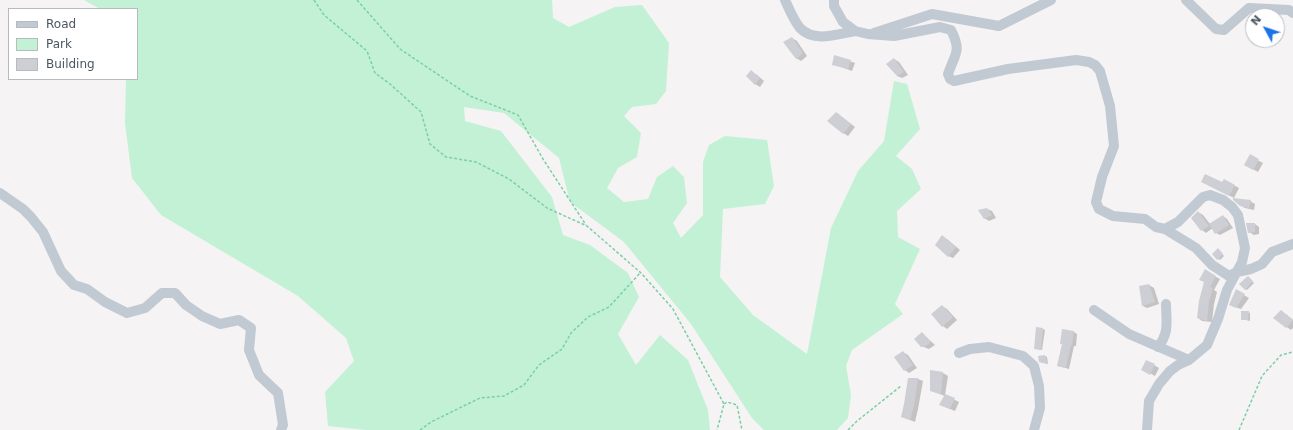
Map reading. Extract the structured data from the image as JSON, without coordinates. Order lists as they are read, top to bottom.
{
  "legend": ["Road", "Park", "Building"],
  "north": "top left"
}
